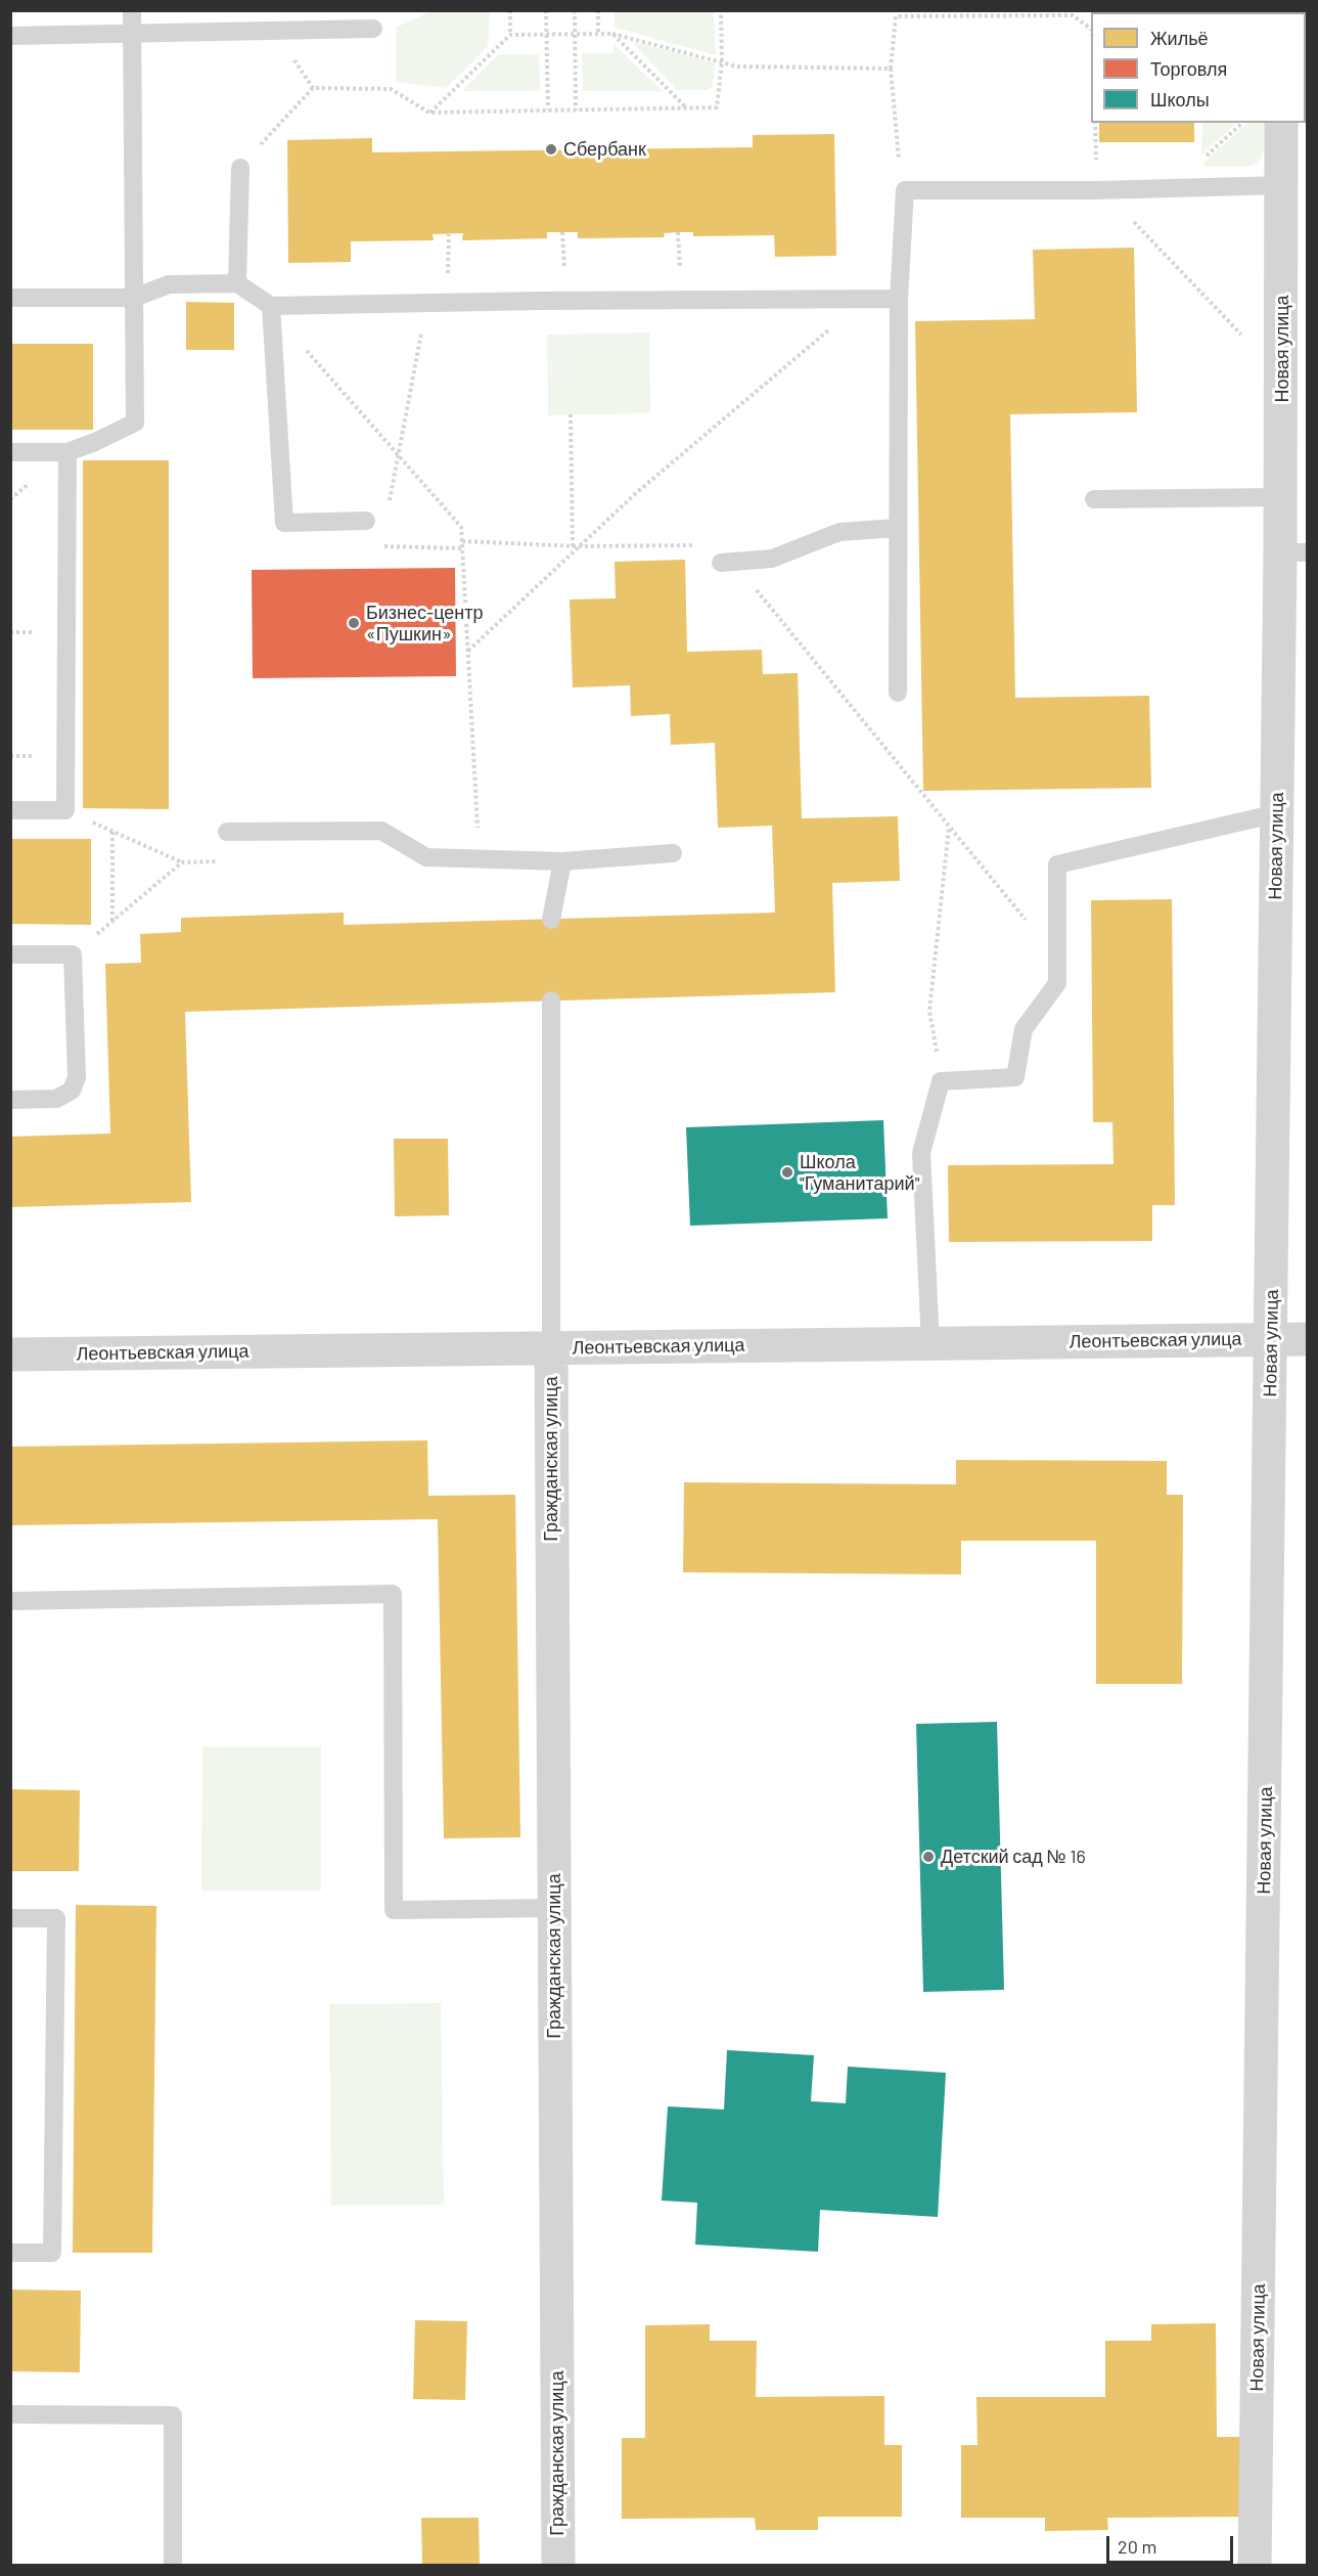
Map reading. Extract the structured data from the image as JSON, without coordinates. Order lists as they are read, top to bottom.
{
  "streets": {
    "street": ["Новая улица", "Леонтьевская улица", "Гражданская улица"]
  },
  "crossings": [
    ["Новая улица", "Леонтьевская улица"],
    ["Леонтьевская улица", "Гражданская улица"]
  ],
  "places": [
    "Сбербанк",
    "Бизнес-центр «Пушкин»",
    "Школа \"Гуманитарий\"",
    "Детский сад № 16"
  ],
  "legend": ["Жильё", "Торговля", "Школы"],
  "scale_bar": "20 m"
}
